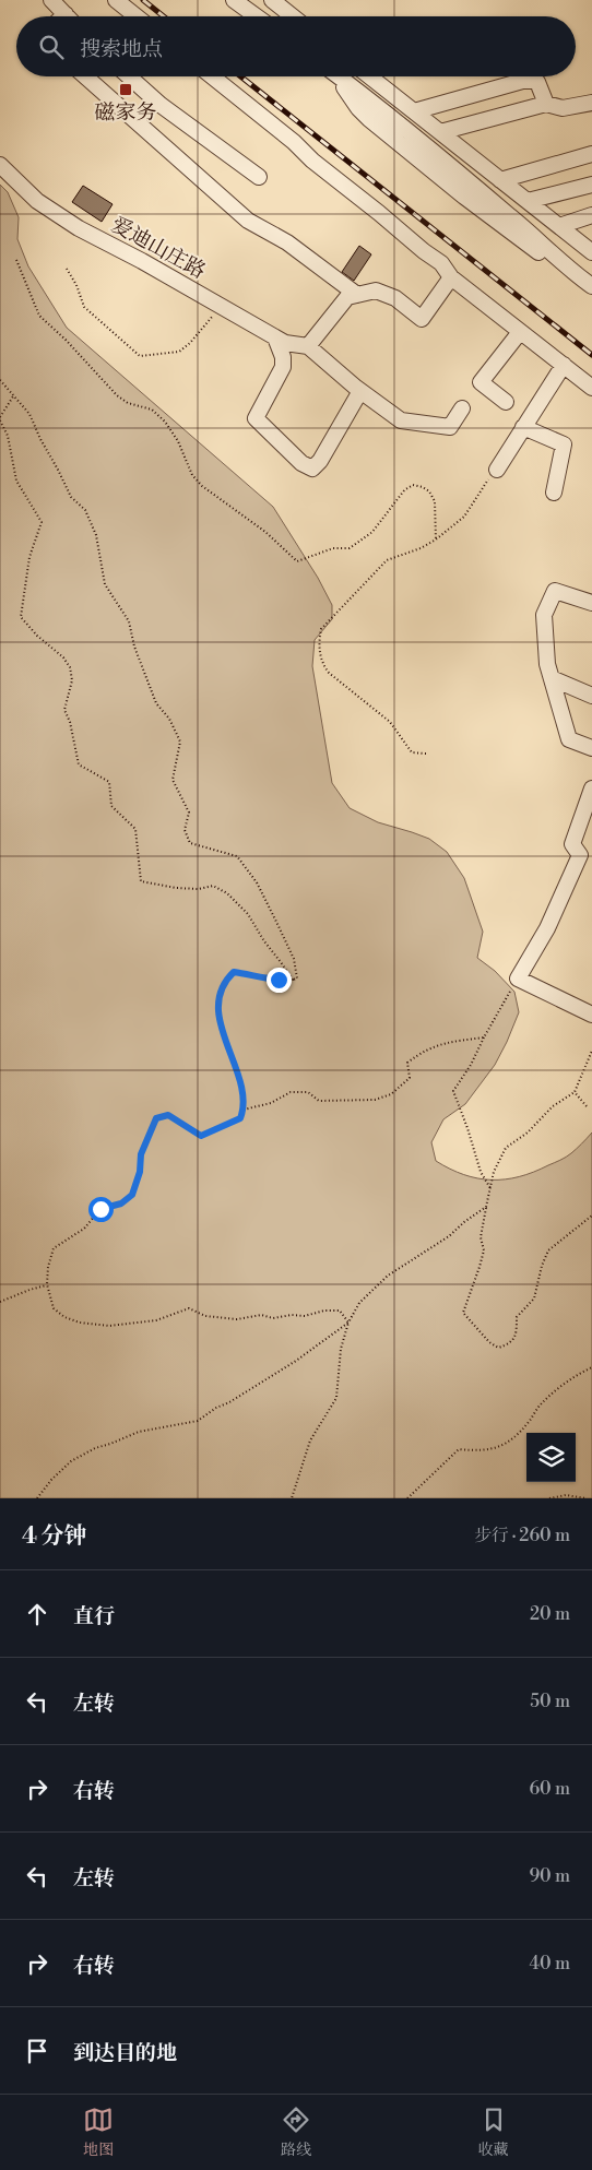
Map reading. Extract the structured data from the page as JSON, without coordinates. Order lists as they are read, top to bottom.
{
  "streets": {
    "street": ["爱迪山庄路"]
  },
  "places": {
    "transit": ["磁家务"]
  },
  "page": {
    "search": "搜索地点",
    "heading": ["4 分钟", "步行 · 260 m"],
    "list": [
      ["直行", "20 m"],
      ["左转", "50 m"],
      ["右转", "60 m"],
      ["左转", "90 m"],
      ["右转", "40 m"],
      "到达目的地"
    ],
    "nav": ["地图", "路线", "收藏"]
  }
}
